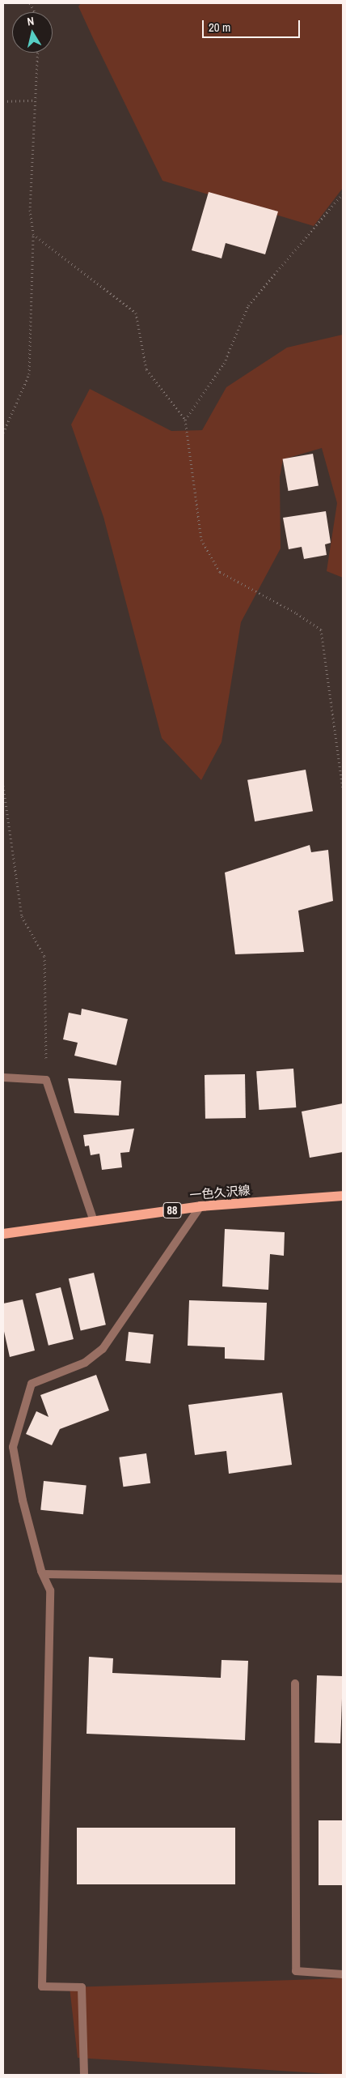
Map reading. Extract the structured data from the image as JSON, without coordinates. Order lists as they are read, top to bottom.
{
  "streets": {
    "main road": ["一色久沢線", "88"]
  },
  "scale_bar": "20 m",
  "north": "top"
}
